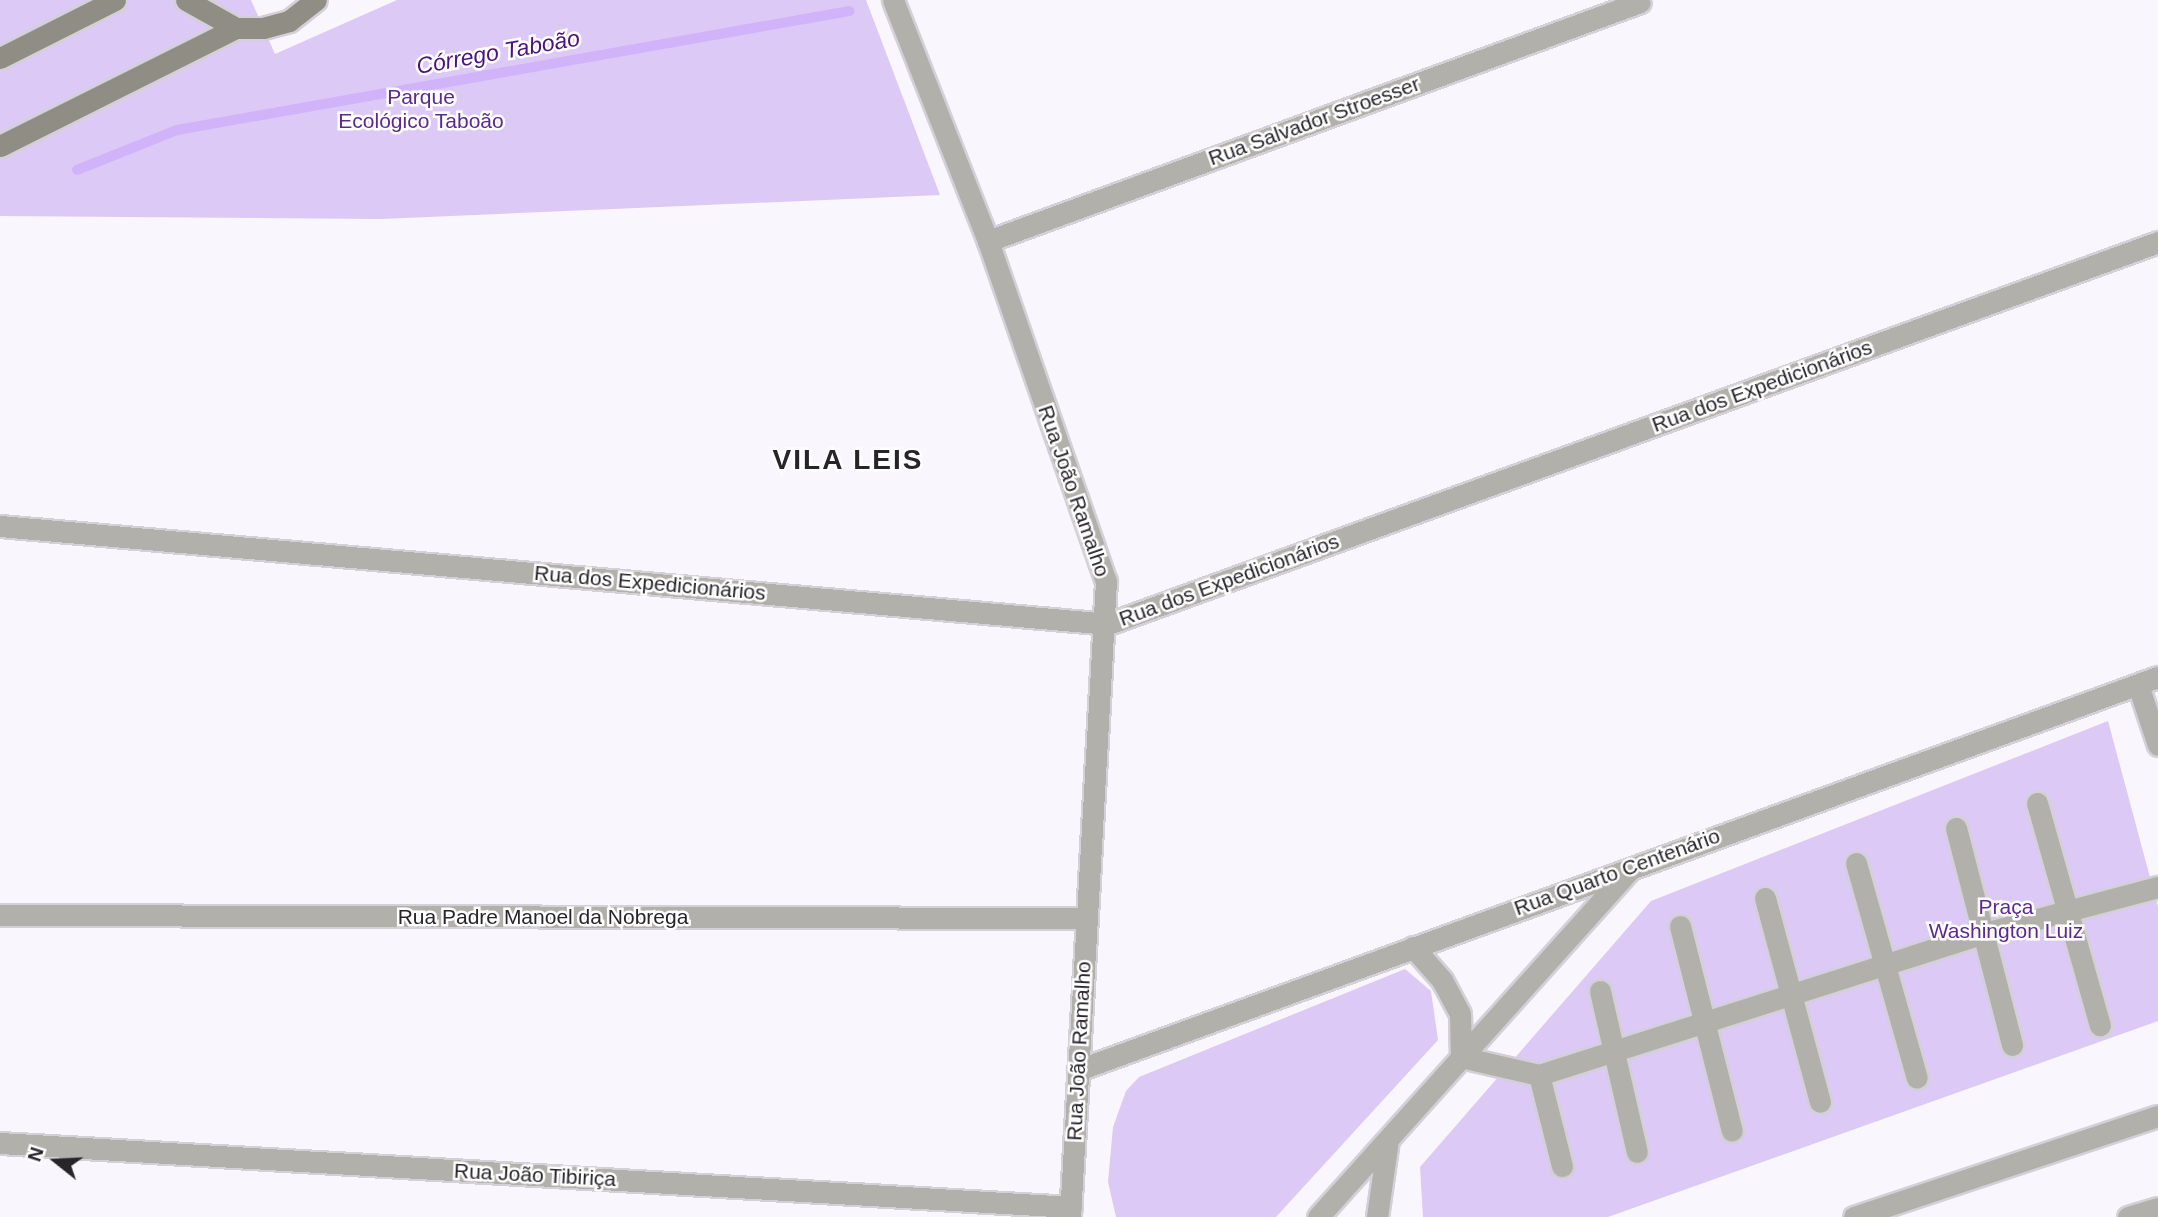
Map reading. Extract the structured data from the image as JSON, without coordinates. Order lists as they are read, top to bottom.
{
  "streets": {
    "street": [
      "Rua Salvador Stroesser",
      "Rua dos Expedicionários",
      "Rua João Ramalho",
      "Rua Quarto Centenário",
      "Rua Padre Manoel da Nobrega",
      "Rua João Tibiriça"
    ]
  },
  "crossings": [
    ["Rua Salvador Stroesser", "Rua João Ramalho"],
    ["Rua dos Expedicionários", "Rua João Ramalho"],
    ["Rua João Ramalho", "Rua Quarto Centenário"],
    ["Rua João Ramalho", "Rua Padre Manoel da Nobrega"],
    ["Rua João Ramalho", "Rua João Tibiriça"]
  ],
  "districts": ["VILA LEIS"],
  "water": ["Córrego Taboão"],
  "parks": ["Parque Ecológico Taboão", "Praça Washington Luiz"],
  "north": "left"
}
